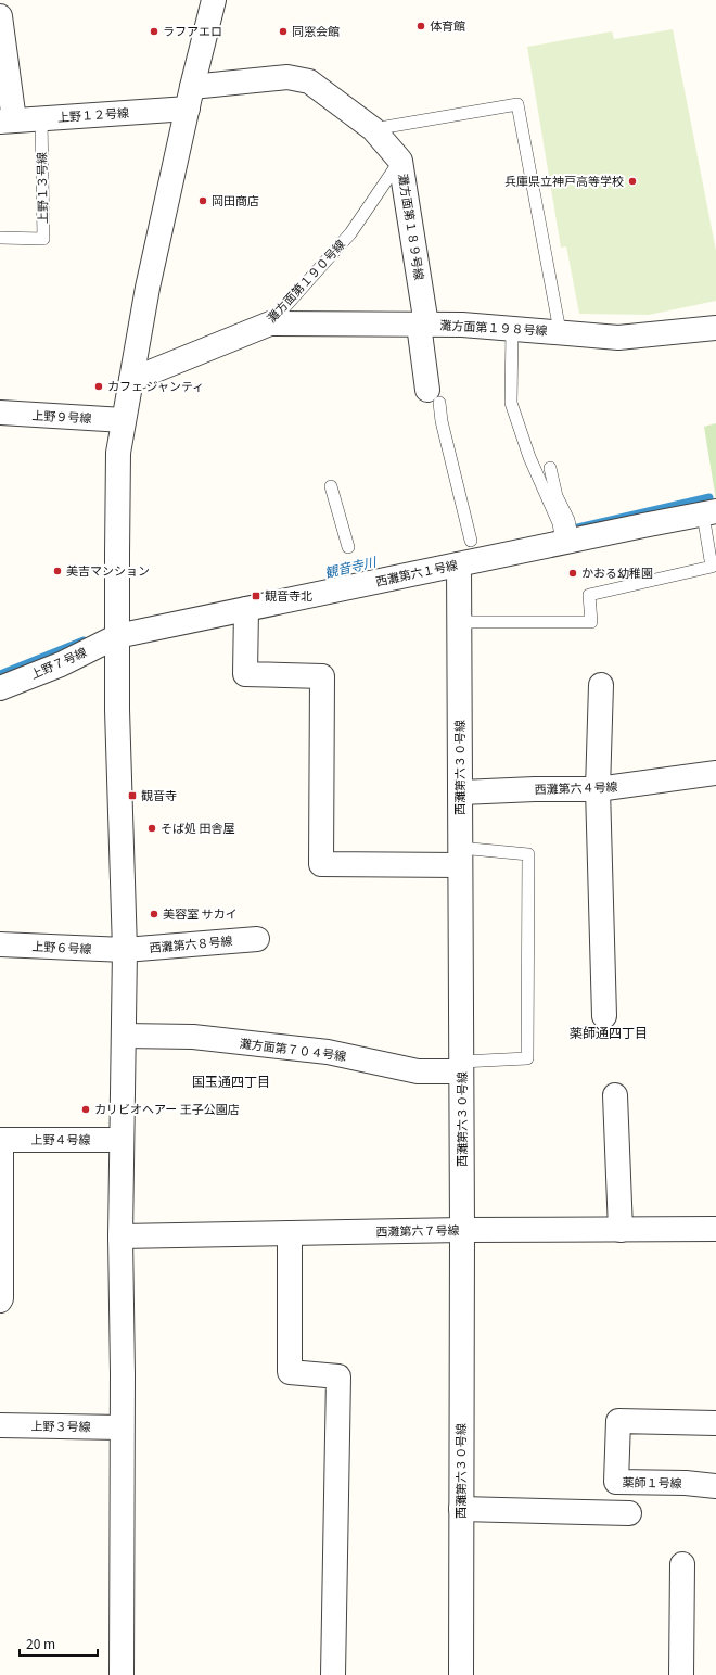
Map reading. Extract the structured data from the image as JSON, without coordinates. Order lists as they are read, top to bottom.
{
  "streets": {
    "street": [
      "上野１２号線",
      "灘方面第１８９号線",
      "灘方面第１９０号線",
      "灘方面第１９８号線",
      "上野９号線",
      "西灘第六１号線",
      "上野７号線",
      "西灘第六３０号線",
      "西灘第六４号線",
      "西灘第六８号線",
      "上野６号線",
      "灘方面第７０４号線",
      "上野４号線",
      "西灘第六７号線",
      "上野３号線",
      "薬師１号線"
    ],
    "lane": ["上野１３号線"]
  },
  "crossings": [
    ["上野１２号線", "上野１３号線"],
    ["上野１２号線", "灘方面第１８９号線"],
    ["灘方面第１８９号線", "灘方面第１９０号線"],
    ["灘方面第１８９号線", "灘方面第１９８号線"],
    ["灘方面第１９０号線", "灘方面第１９８号線"],
    ["西灘第六１号線", "上野７号線"],
    ["西灘第六１号線", "西灘第六３０号線"],
    ["西灘第六３０号線", "西灘第六４号線"],
    ["西灘第六３０号線", "灘方面第７０４号線"],
    ["西灘第六３０号線", "西灘第六７号線"],
    ["西灘第六８号線", "上野６号線"]
  ],
  "districts": ["薬師通四丁目", "国玉通四丁目"],
  "water": ["観音寺川"],
  "places": {
    "other": [
      "体育館",
      "ラフアエロ",
      "同窓会館",
      "兵庫県立神戸高等学校",
      "岡田商店",
      "カフェ ジャンティ",
      "美吉マンション",
      "かおる幼稚園",
      "そば処 田舎屋",
      "美容室 サカイ",
      "カリビオヘアー 王子公園店"
    ],
    "transit": ["観音寺北", "観音寺"]
  },
  "scale_bar": "20 m"
}
